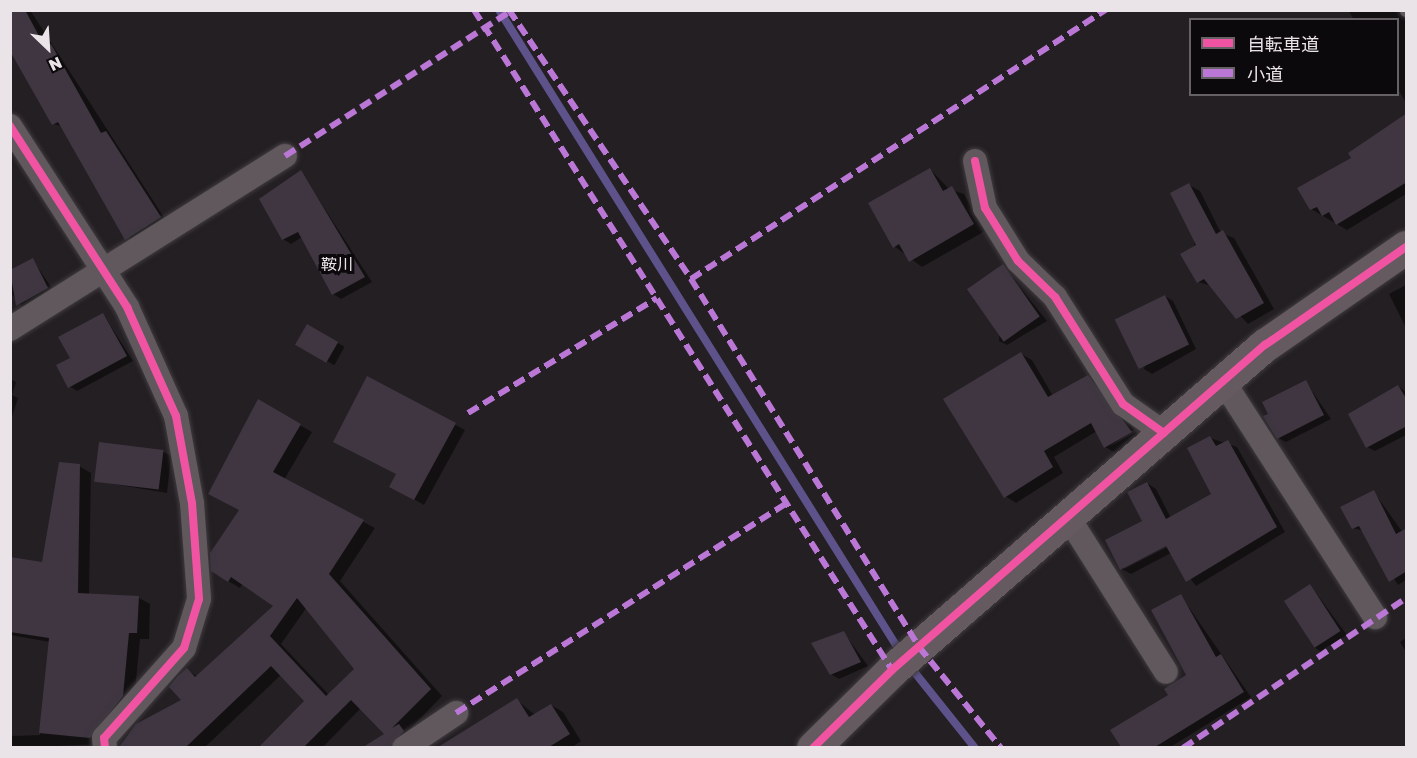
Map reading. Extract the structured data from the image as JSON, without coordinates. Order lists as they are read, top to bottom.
{
  "districts": ["鞍川"],
  "legend": ["自転車道", "小道"],
  "north": "bottom right"
}
